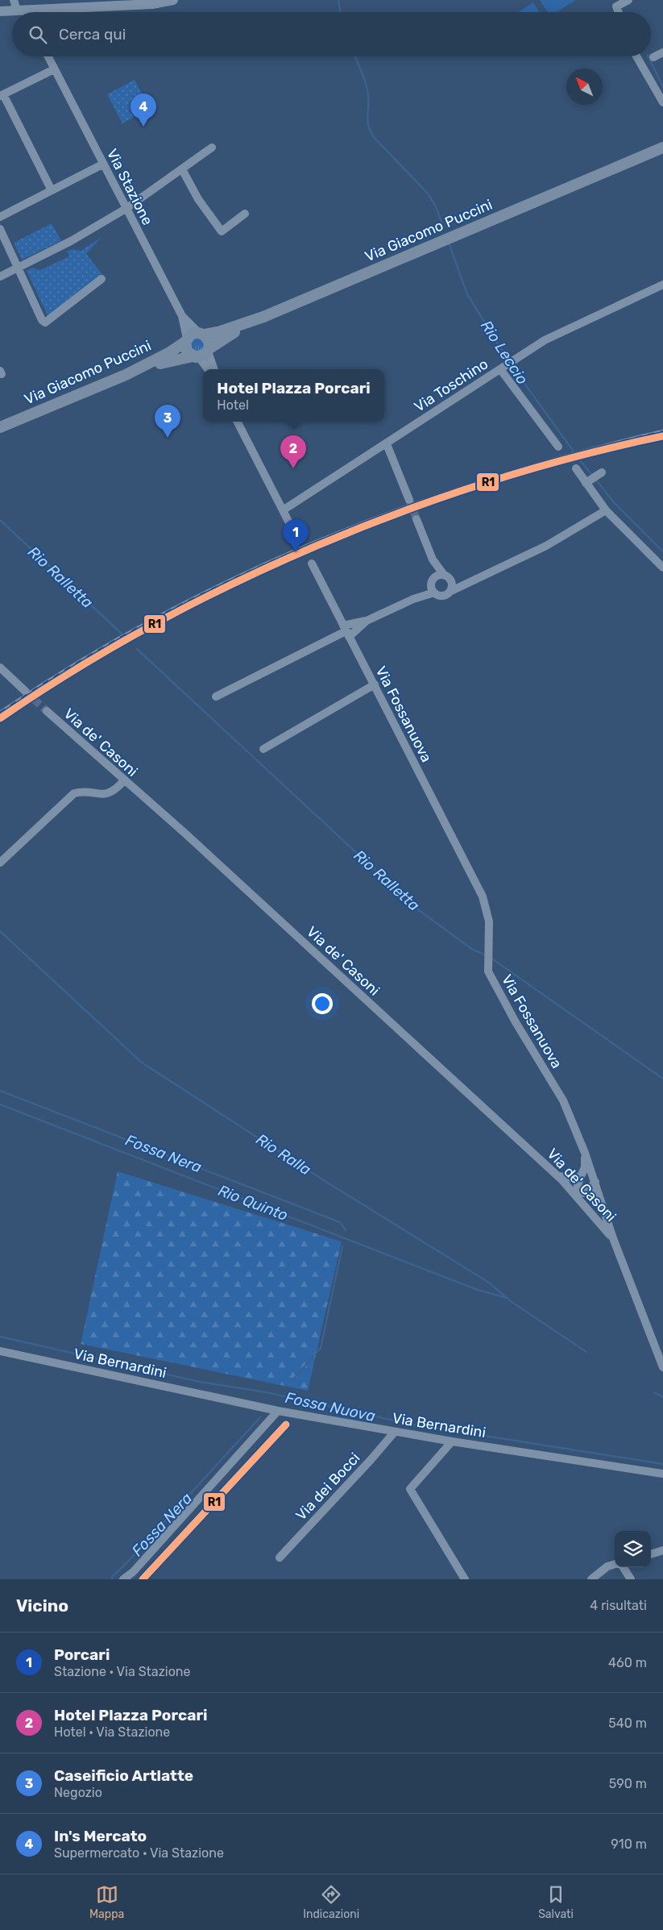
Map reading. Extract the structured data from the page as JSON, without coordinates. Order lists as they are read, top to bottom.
{
  "streets": {
    "main road": ["Via Giacomo Puccini"],
    "street": [
      "Via Stazione",
      "Via Toschino",
      "Via Fossanuova",
      "Via de' Casoni",
      "Via Bernardini",
      "Via dei Bocci"
    ]
  },
  "crossings": [
    ["Via Stazione", "Via Giacomo Puccini"],
    ["Via Fossanuova", "Via de' Casoni"],
    ["Via Bernardini", "Via dei Bocci"]
  ],
  "water": [
    "Rio Leccio",
    "Rio Ralletta",
    "Fossa Nera",
    "Rio Ralla",
    "Rio Quinto",
    "Fossa Nuova"
  ],
  "lines": ["transit line R1"],
  "north": "top left",
  "page": {
    "search": "Cerca qui",
    "pins": [
      "4",
      "3",
      "2",
      "1"
    ],
    "popup": ["Hotel Plazza Porcari", "Hotel"],
    "heading": ["Vicino", "4 risultati"],
    "list": [
      {
        "mark": "1",
        "name": "Porcari",
        "note": "Stazione · Via Stazione",
        "value": "460 m"
      },
      {
        "mark": "2",
        "name": "Hotel Plazza Porcari",
        "note": "Hotel · Via Stazione",
        "value": "540 m"
      },
      {
        "mark": "3",
        "name": "Caseificio Artlatte",
        "note": "Negozio",
        "value": "590 m"
      },
      {
        "mark": "4",
        "name": "In's Mercato",
        "note": "Supermercato · Via Stazione",
        "value": "910 m"
      }
    ],
    "nav": ["Mappa", "Indicazioni", "Salvati"]
  }
}
